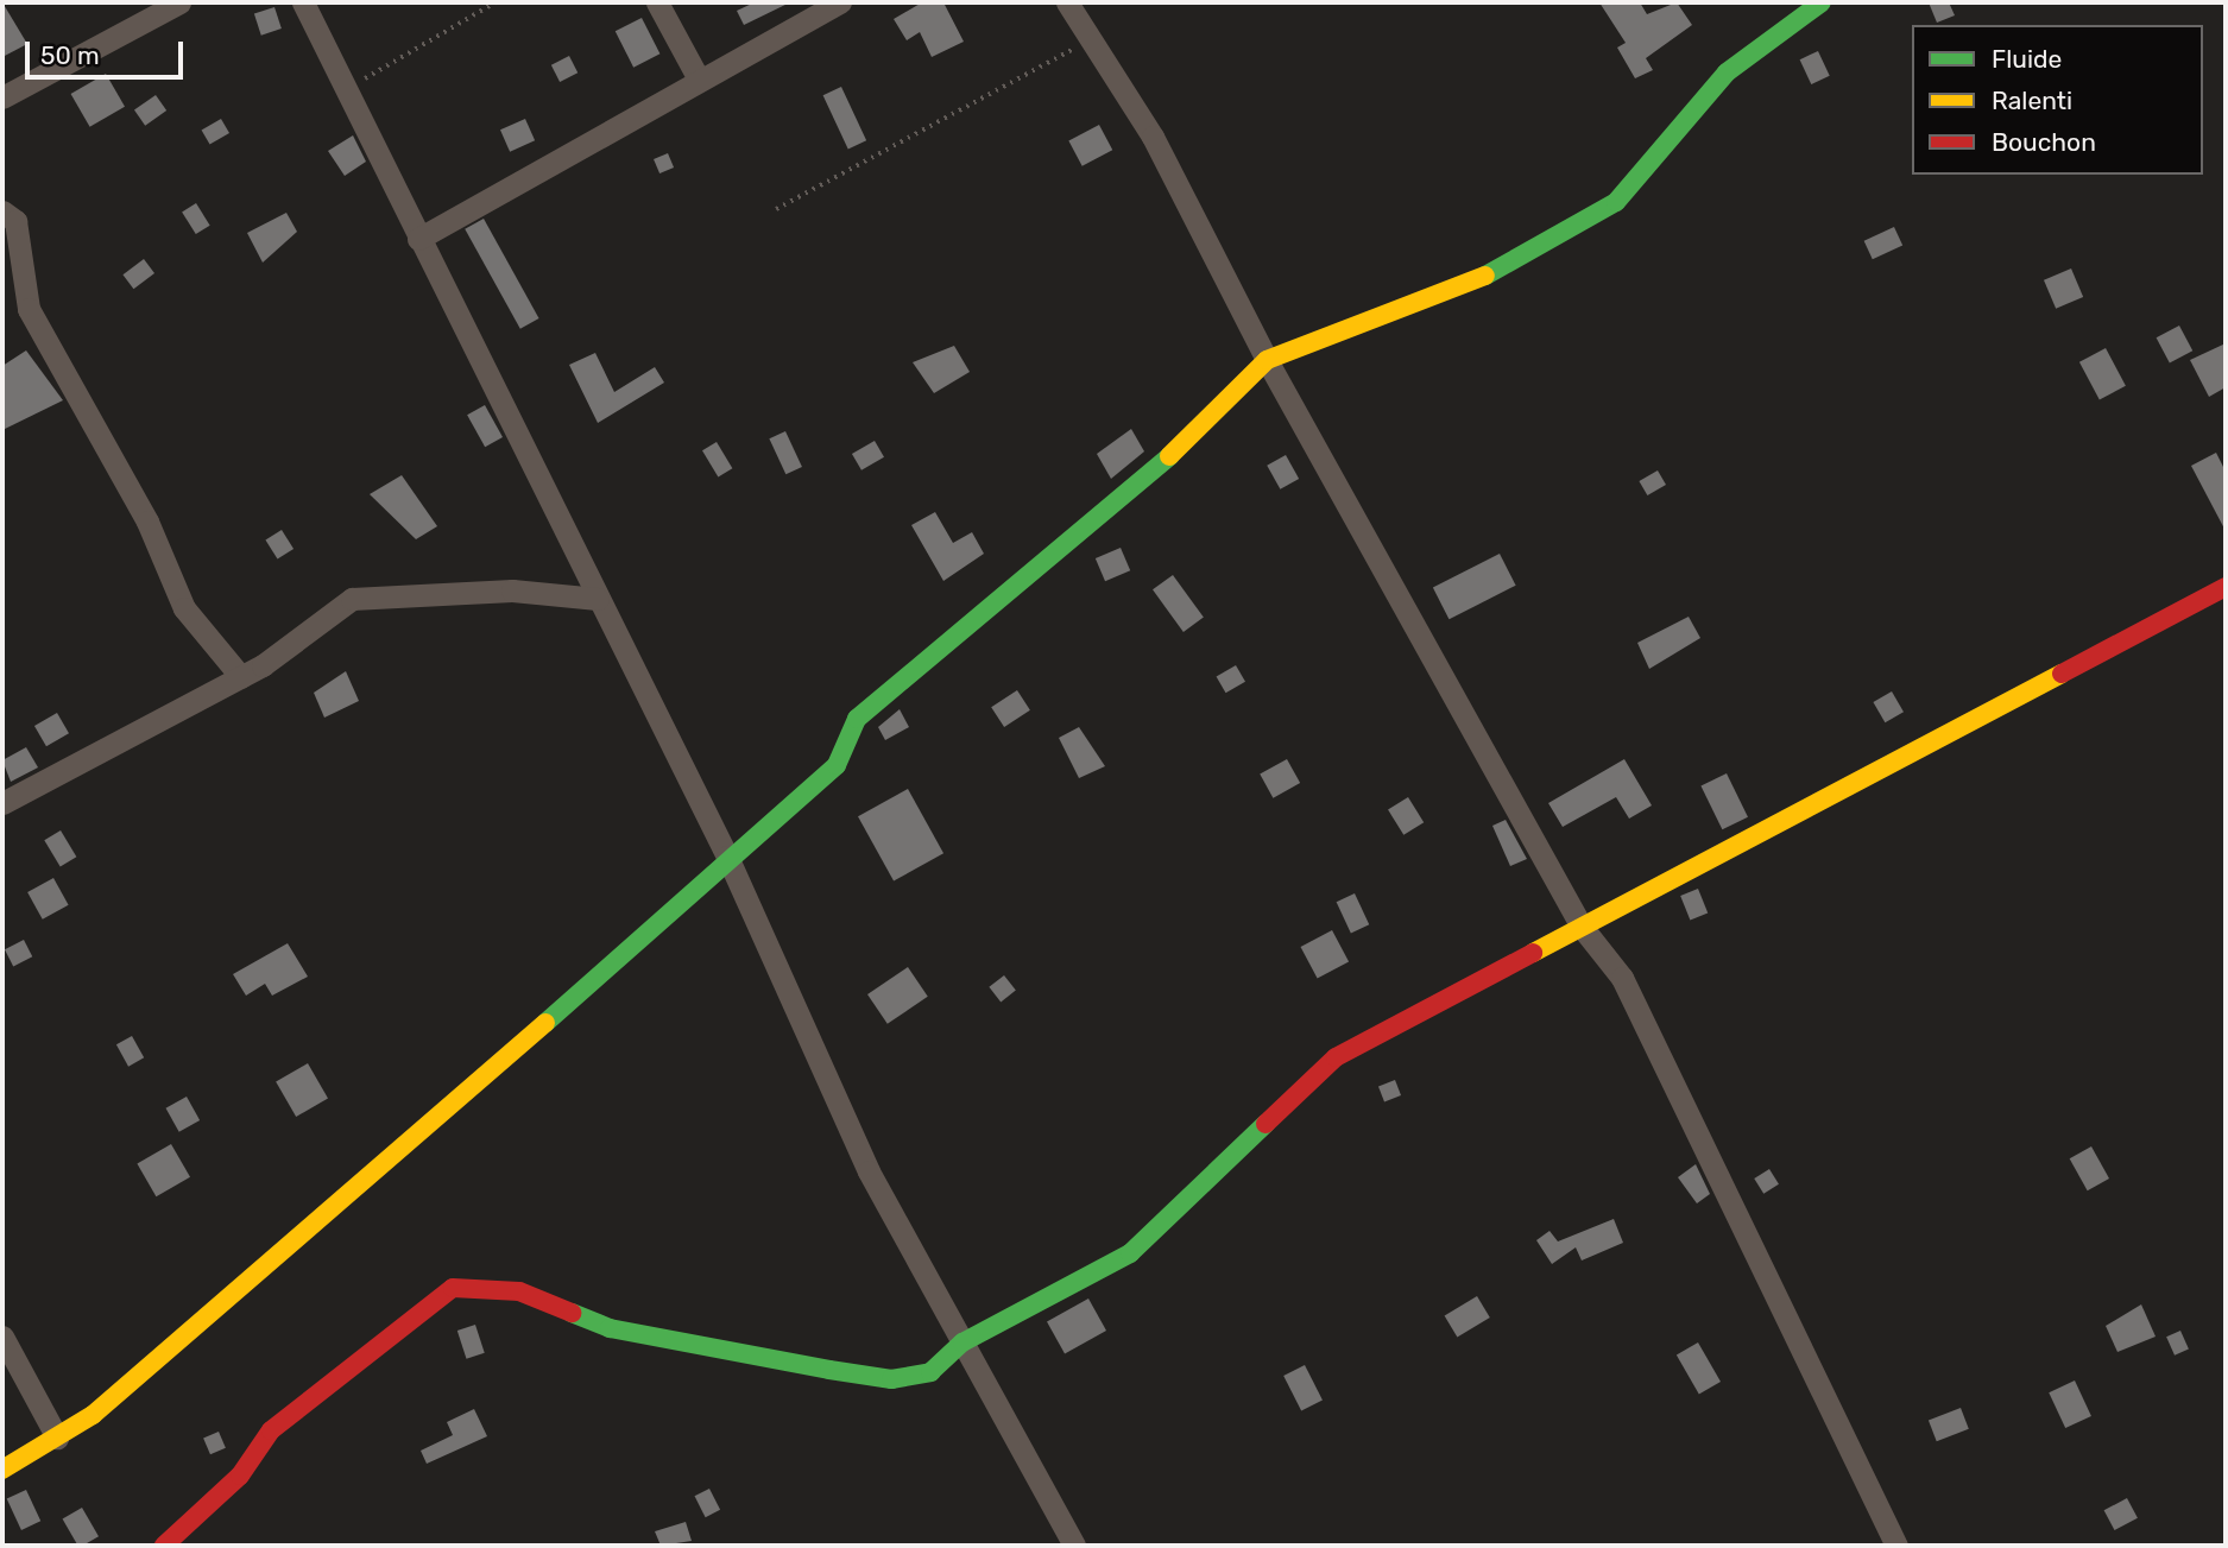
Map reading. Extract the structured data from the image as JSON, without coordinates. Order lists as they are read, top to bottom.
{
  "legend": ["Fluide", "Ralenti", "Bouchon"],
  "scale_bar": "50 m"
}
